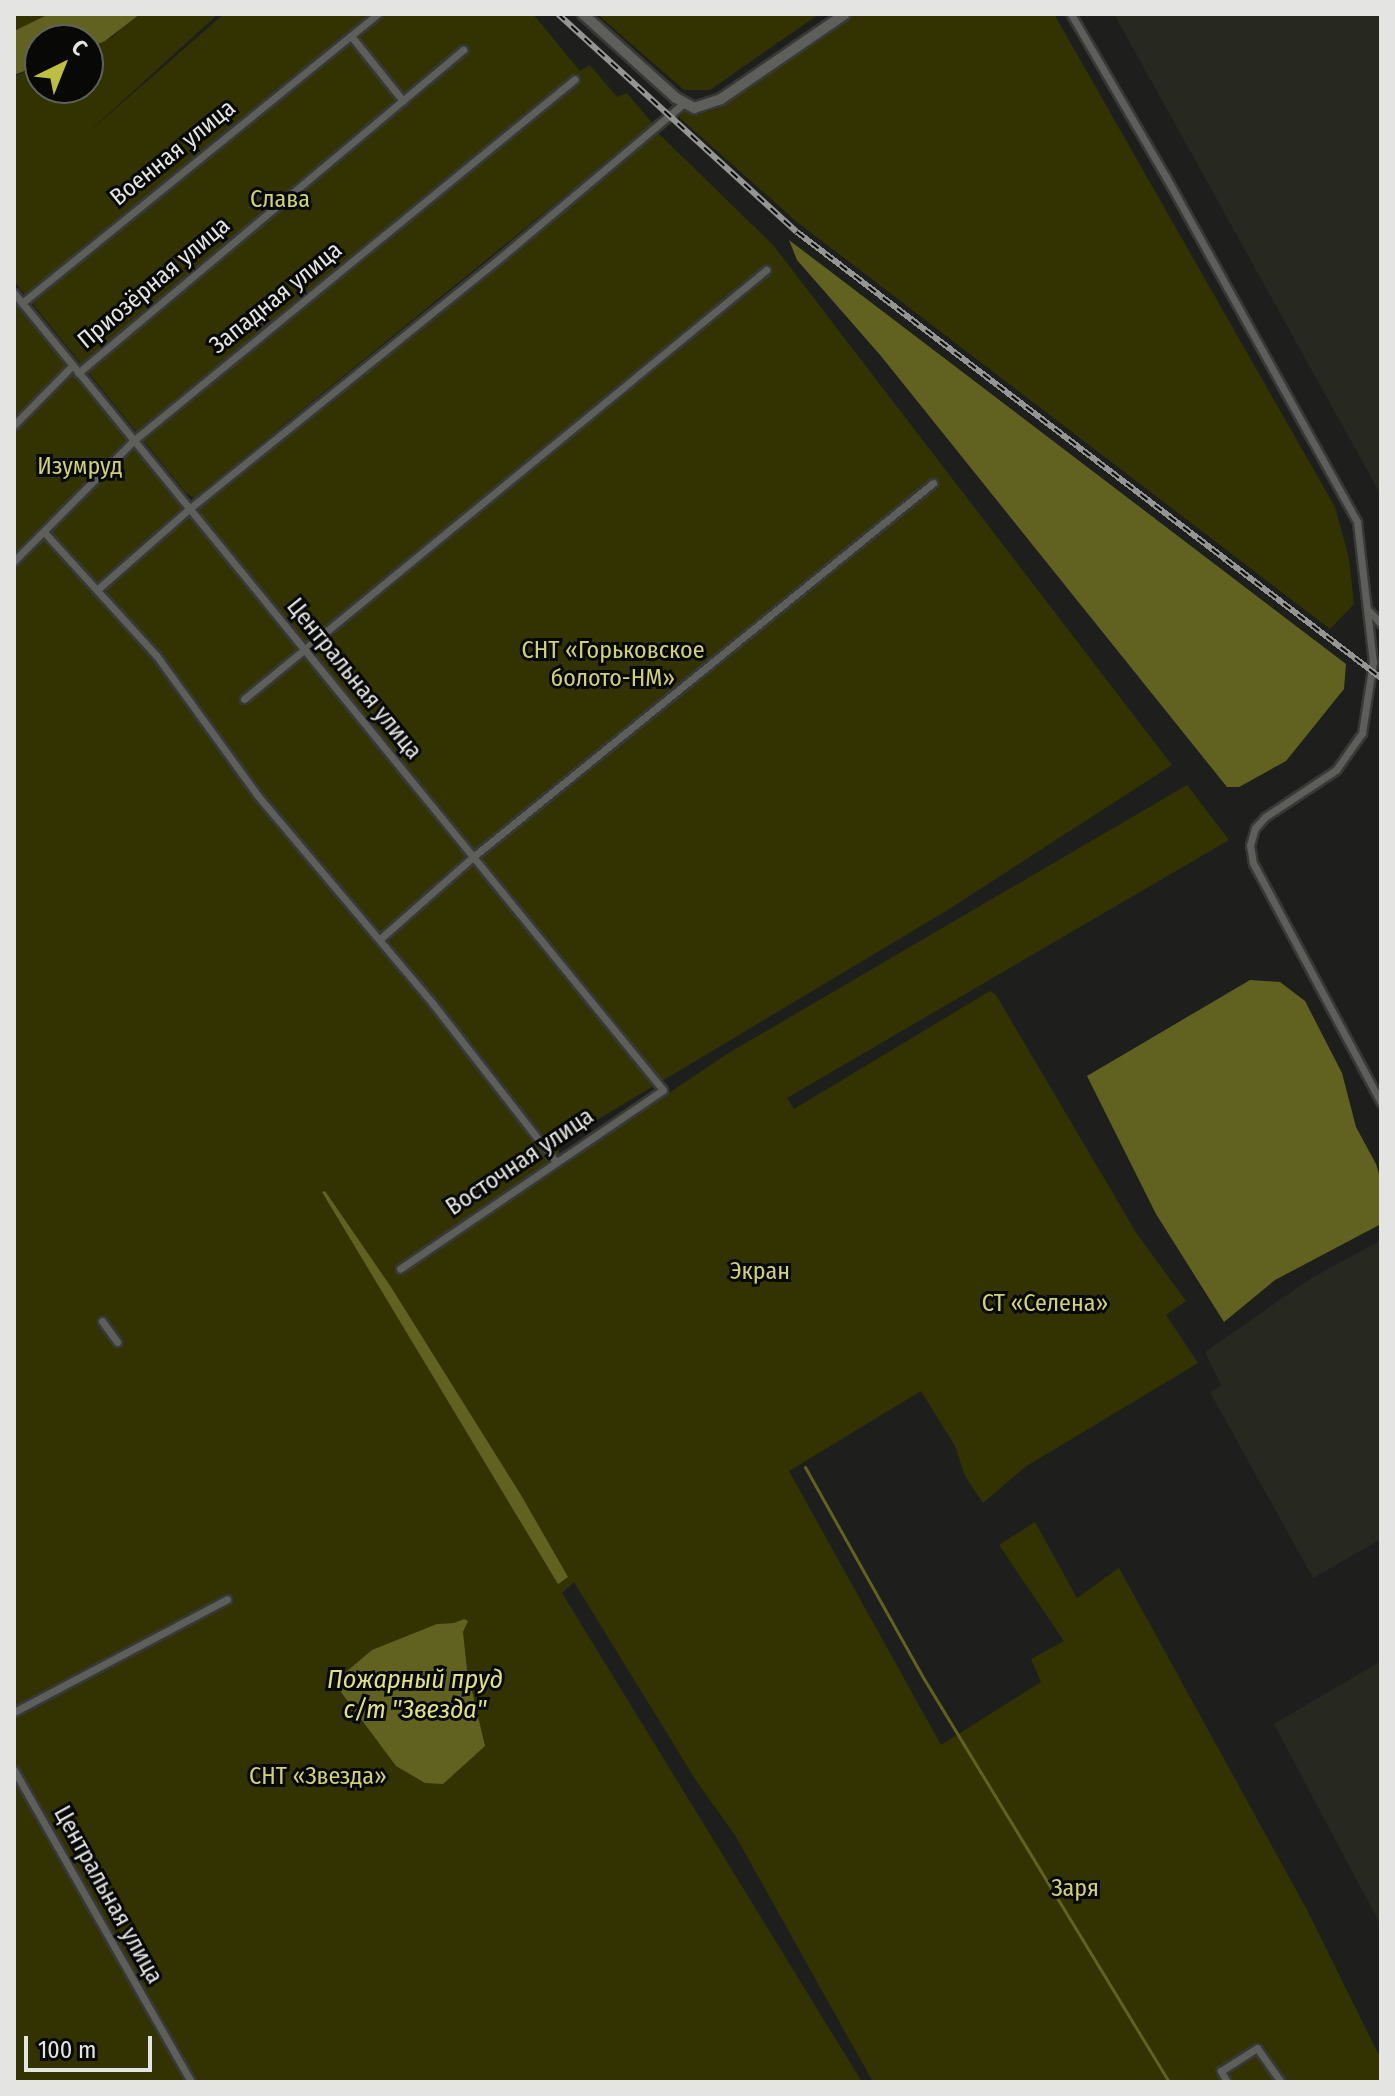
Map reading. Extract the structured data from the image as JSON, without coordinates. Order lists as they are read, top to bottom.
{
  "streets": {
    "street": [
      "Военная улица",
      "Приозёрная улица",
      "Западная улица",
      "Центральная улица",
      "Восточная улица"
    ]
  },
  "crossings": [
    ["Военная улица", "Центральная улица"],
    ["Приозёрная улица", "Центральная улица"],
    ["Западная улица", "Центральная улица"],
    ["Центральная улица", "Восточная улица"]
  ],
  "water": ["Пожарный пруд с/т \"Звезда\""],
  "parks": [
    "Слава",
    "Изумруд",
    "СНТ «Горьковское болото-НМ»",
    "Экран",
    "СТ «Селена»",
    "СНТ «Звезда»",
    "Заря"
  ],
  "scale_bar": "100 m",
  "north": "top right"
}
